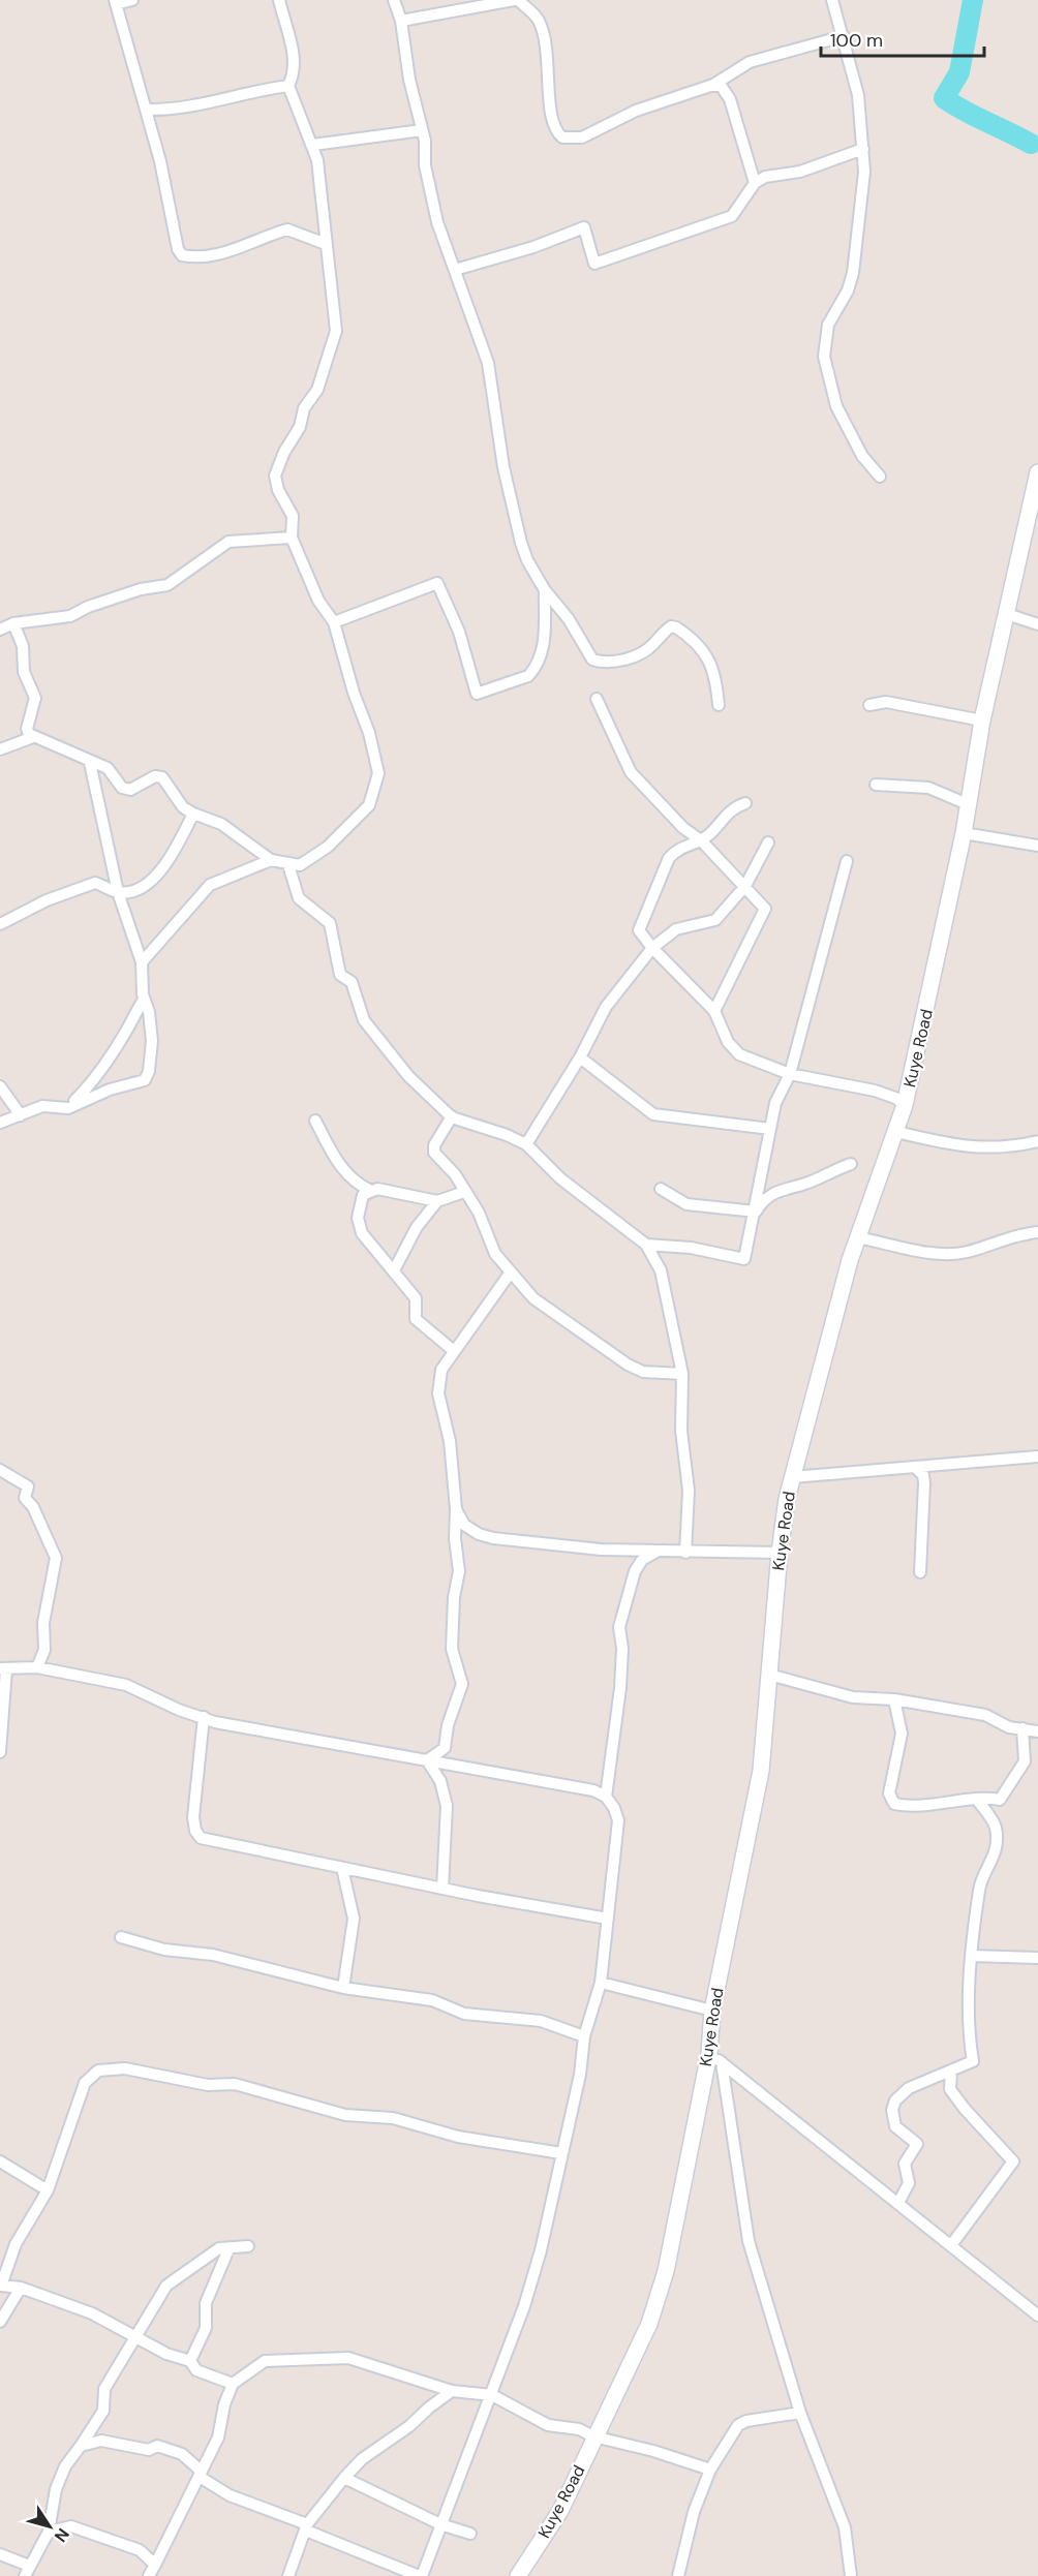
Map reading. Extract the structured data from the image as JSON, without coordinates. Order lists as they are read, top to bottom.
{
  "streets": {
    "street": ["Kuye Road"]
  },
  "scale_bar": "100 m",
  "north": "bottom right"
}
